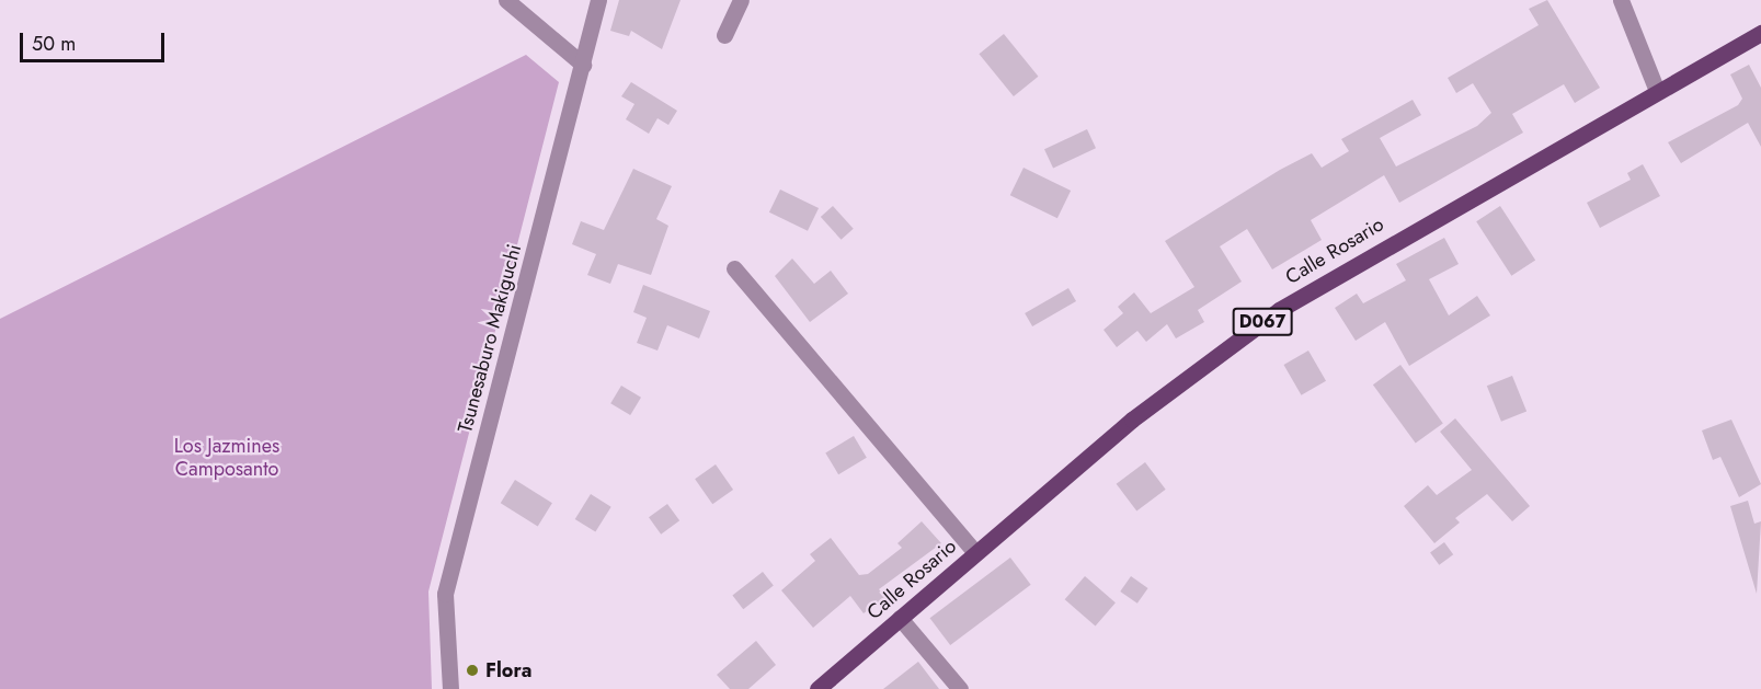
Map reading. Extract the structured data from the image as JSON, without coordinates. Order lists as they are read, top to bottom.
{
  "streets": {
    "main road": ["Calle Rosario", "D067"],
    "street": ["Tsunesaburo Makiguchi"]
  },
  "parks": ["Los Jazmines Camposanto"],
  "places": ["Flora"],
  "scale_bar": "50 m"
}
